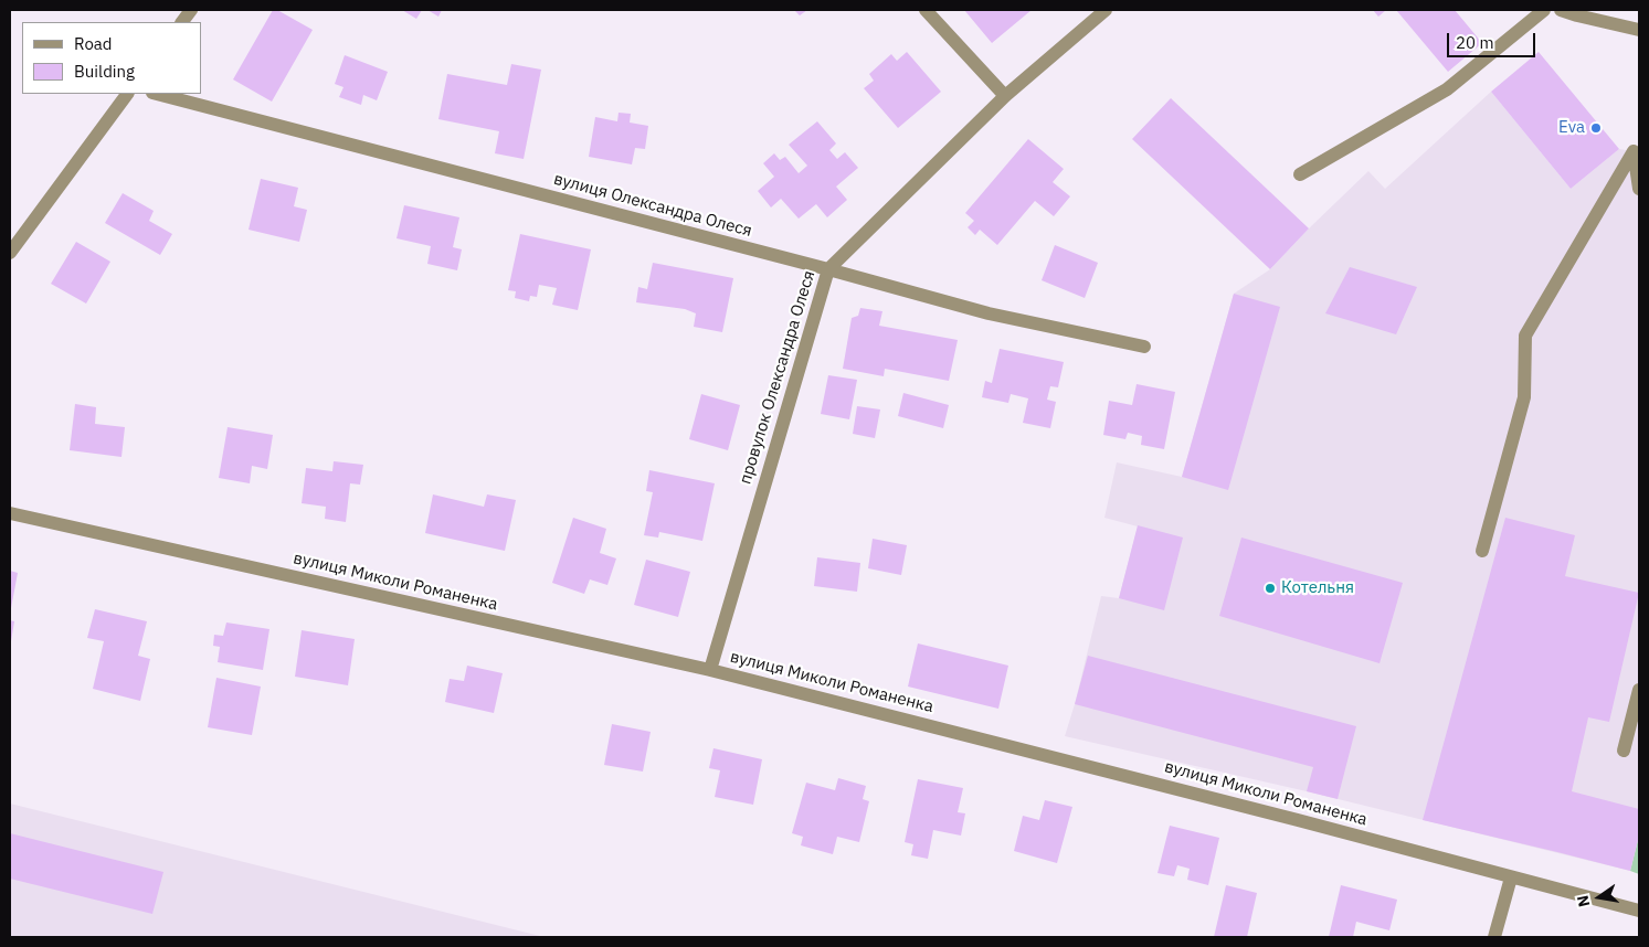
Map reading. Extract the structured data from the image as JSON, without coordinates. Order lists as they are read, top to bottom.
{
  "streets": {
    "street": ["вулиця Олександра Олеся", "провулок Олександра Олеся", "вулиця Миколи Романенка"]
  },
  "crossings": [
    ["вулиця Олександра Олеся", "провулок Олександра Олеся"],
    ["провулок Олександра Олеся", "вулиця Миколи Романенка"]
  ],
  "places": ["Eva", "Котельня"],
  "legend": ["Road", "Building"],
  "scale_bar": "20 m",
  "north": "left"
}
